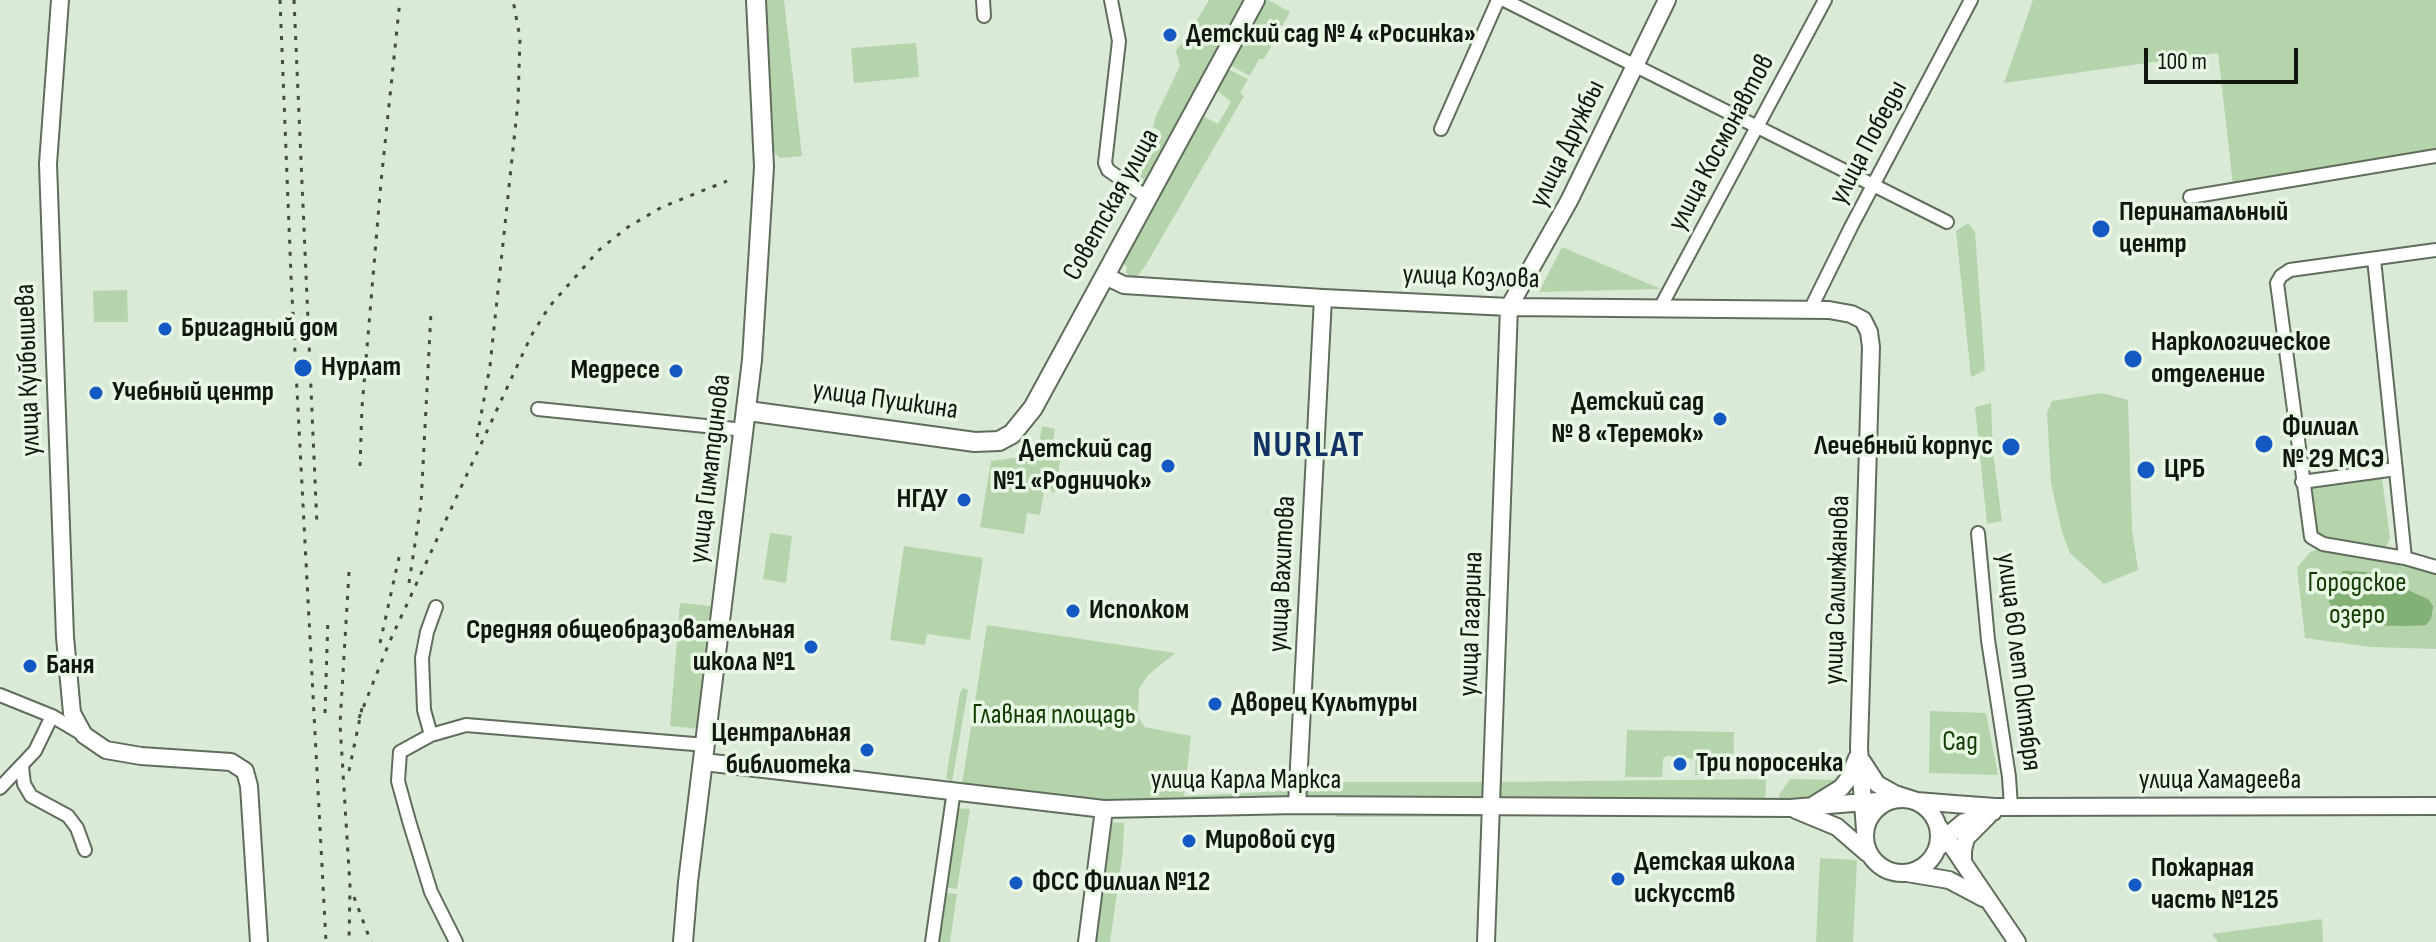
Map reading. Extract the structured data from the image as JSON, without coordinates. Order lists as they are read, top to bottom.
{
  "streets": {
    "main road": ["Советская улица", "улица Пушкина", "улица Гиматдинова"],
    "street": [
      "улица Космонавтов",
      "улица Победы",
      "улица Дружбы",
      "улица Козлова",
      "улица Куйбышева",
      "улица Вахитова",
      "улица Салимжанова",
      "улица Гагарина",
      "улица 60 лет Октября",
      "улица Карла Маркса",
      "улица Хамадеева"
    ]
  },
  "crossings": [
    ["улица Космонавтов", "улица Козлова"],
    ["улица Победы", "улица Козлова"],
    ["улица Дружбы", "улица Козлова"],
    ["улица Дружбы", "улица Гагарина"],
    ["Советская улица", "улица Козлова"],
    ["Советская улица", "улица Пушкина"],
    ["улица Козлова", "улица Вахитова"],
    ["улица Козлова", "улица Салимжанова"],
    ["улица Козлова", "улица Гагарина"],
    ["улица Пушкина", "улица Гиматдинова"],
    ["улица Гиматдинова", "улица Карла Маркса"],
    ["улица Вахитова", "улица Карла Маркса"],
    ["улица Салимжанова", "улица Карла Маркса"],
    ["улица Салимжанова", "улица Хамадеева"],
    ["улица Гагарина", "улица Карла Маркса"],
    ["улица 60 лет Октября", "улица Хамадеева"],
    ["улица Карла Маркса", "улица Хамадеева"]
  ],
  "districts": ["NURLAT"],
  "parks": ["Городское озеро", "Главная площадь", "Сад"],
  "places": [
    "Детский сад № 4 «Росинка»",
    "Перинатальный центр",
    "Бригадный дом",
    "Наркологическое отделение",
    "Нурлат",
    "Медресе",
    "Учебный центр",
    "Детский сад № 8 «Теремок»",
    "Филиал № 29 МСЭ",
    "Лечебный корпус",
    "Детский сад №1 «Родничок»",
    "ЦРБ",
    "НГДУ",
    "Исполком",
    "Средняя общеобразовательная школа №1",
    "Баня",
    "Дворец Культуры",
    "Центральная библиотека",
    "Три поросенка",
    "Мировой суд",
    "Детская школа искусств",
    "ФСС Филиал №12",
    "Пожарная часть №125"
  ],
  "scale_bar": "100 m"
}
